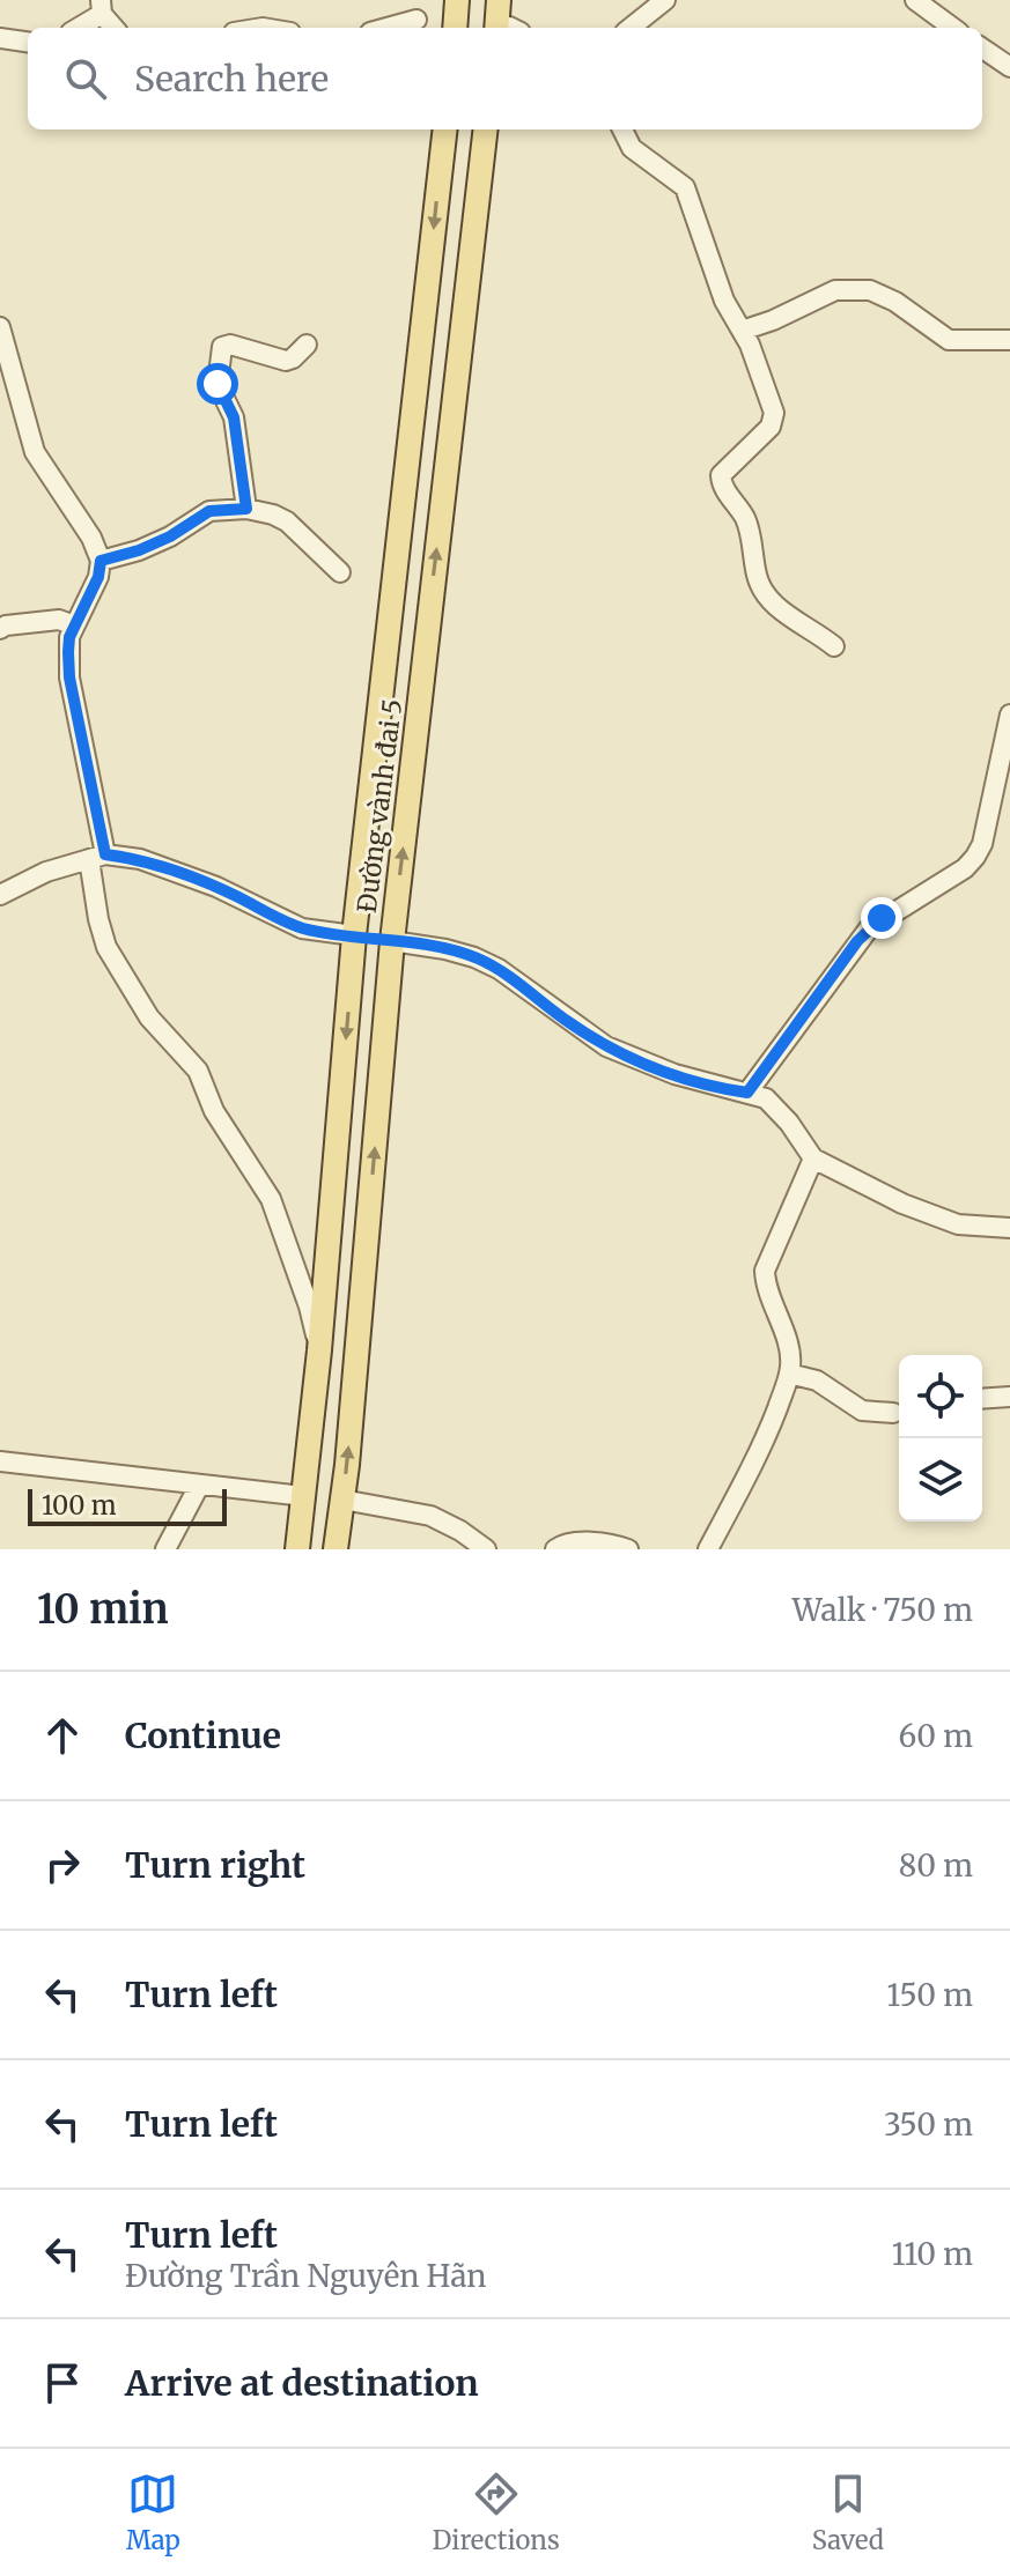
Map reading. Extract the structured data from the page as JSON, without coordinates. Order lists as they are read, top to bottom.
{
  "streets": {
    "main road": ["Đường vành đai 5"]
  },
  "scale_bar": "100 m",
  "page": {
    "search": "Search here",
    "scale": "100 m",
    "heading": ["10 min", "Walk · 750 m"],
    "list": [
      ["Continue", "60 m"],
      ["Turn right", "80 m"],
      ["Turn left", "150 m"],
      ["Turn left", "350 m"],
      ["Turn left", "Đường Trần Nguyên Hãn", "110 m"],
      "Arrive at destination"
    ],
    "nav": ["Map", "Directions", "Saved"]
  }
}
